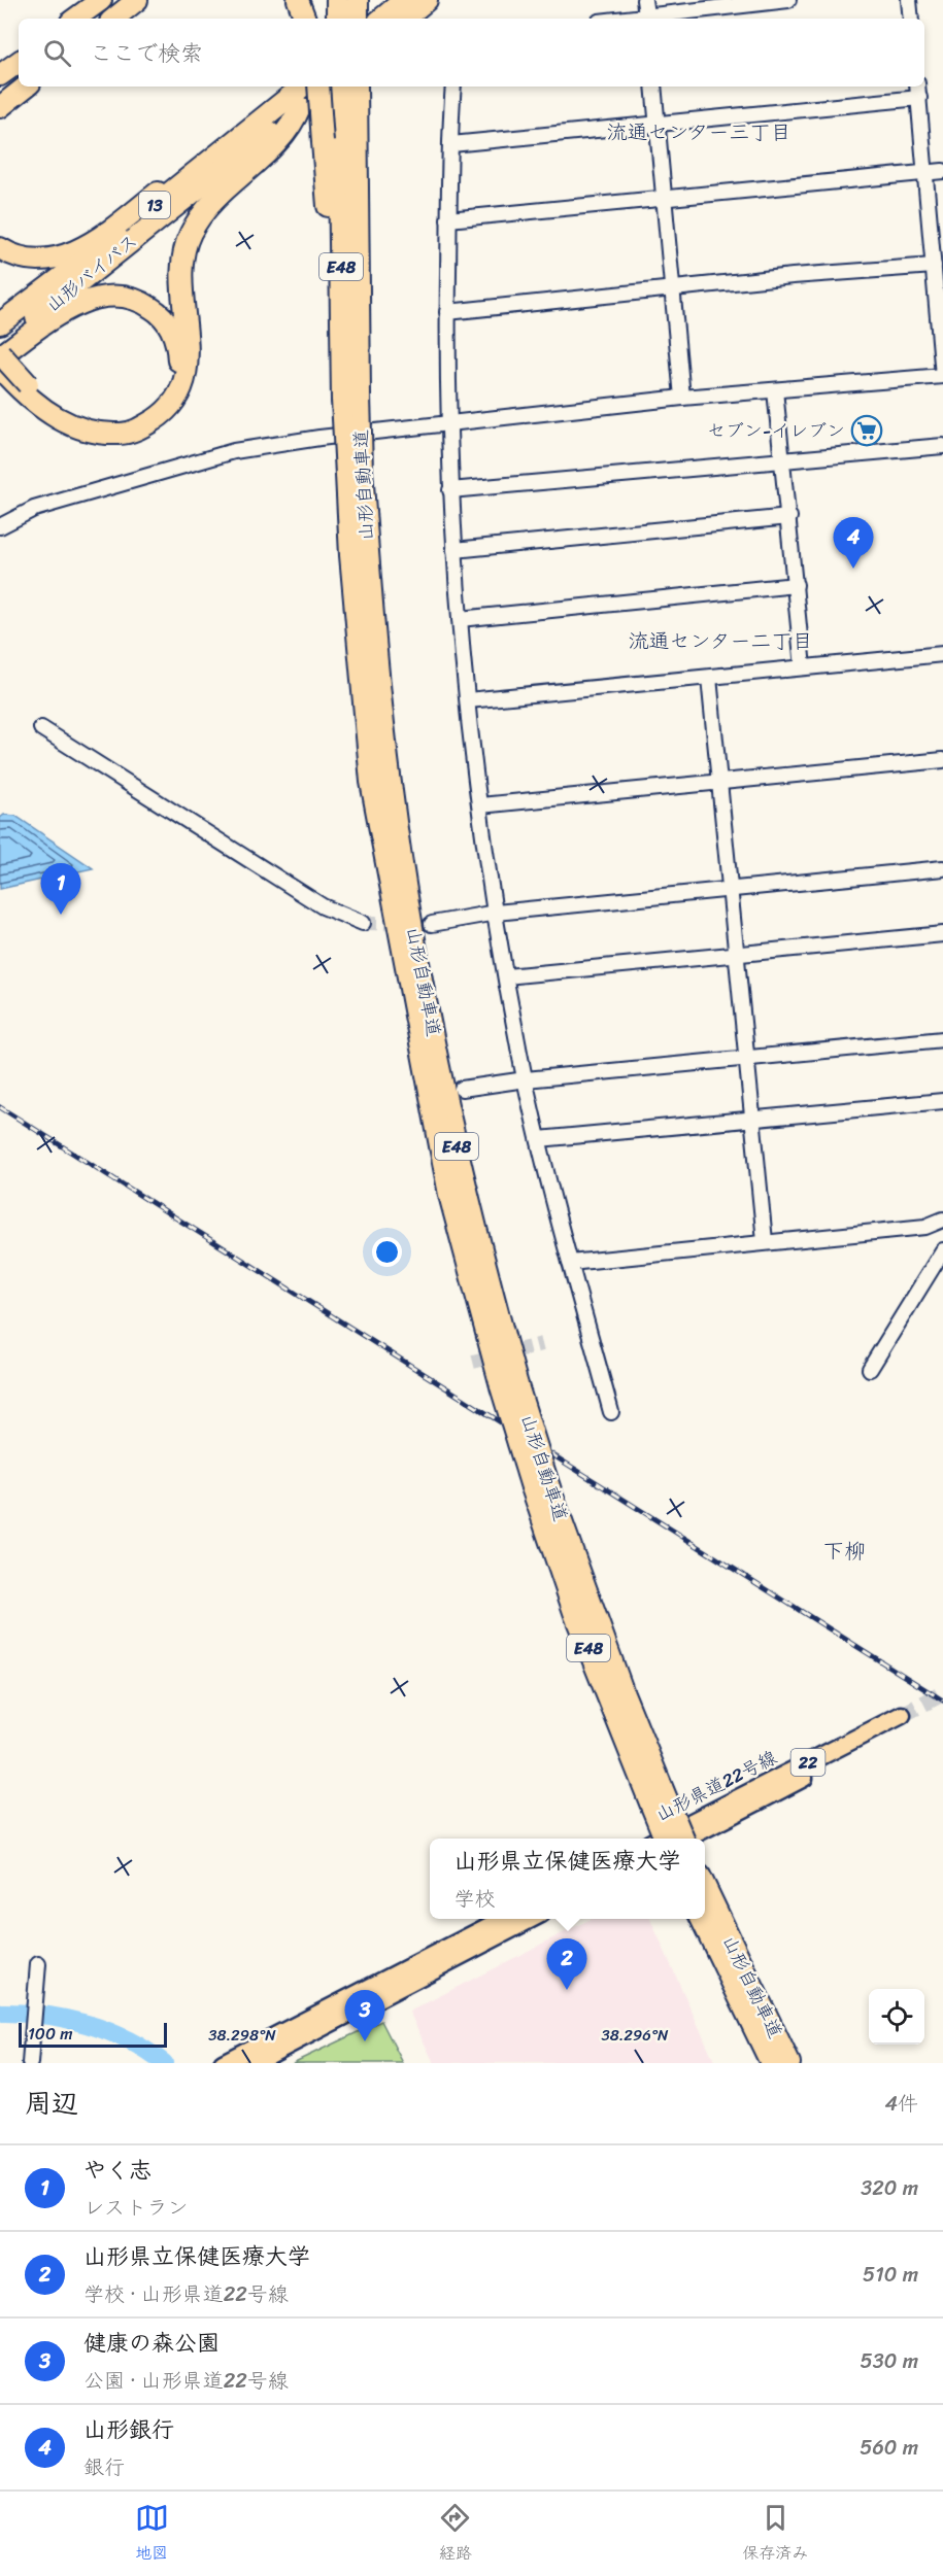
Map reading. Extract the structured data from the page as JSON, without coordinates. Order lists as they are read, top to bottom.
{
  "streets": {
    "highway": [
      "13",
      "E48",
      "山形バイパス",
      "山形自動車道"
    ],
    "main road": ["22", "山形県道22号線"]
  },
  "districts": ["流通センター三丁目", "流通センター二丁目", "下柳"],
  "places": {
    "supermarket": ["セブン-イレブン"]
  },
  "scale_bar": "100 m",
  "page": {
    "search": "ここで検索",
    "pins": [
      "4",
      "1",
      "2",
      "3"
    ],
    "popup": ["山形県立保健医療大学", "学校"],
    "scale": "100 m",
    "heading": ["周辺", "4件"],
    "list": [
      {
        "mark": "1",
        "name": "やく志",
        "note": "レストラン",
        "value": "320 m"
      },
      {
        "mark": "2",
        "name": "山形県立保健医療大学",
        "note": "学校 · 山形県道22号線",
        "value": "510 m"
      },
      {
        "mark": "3",
        "name": "健康の森公園",
        "note": "公園 · 山形県道22号線",
        "value": "530 m"
      },
      {
        "mark": "4",
        "name": "山形銀行",
        "note": "銀行",
        "value": "560 m"
      }
    ],
    "nav": ["地図", "経路", "保存済み"]
  },
  "coordinates": ["38.298°N", "38.296°N"]
}
